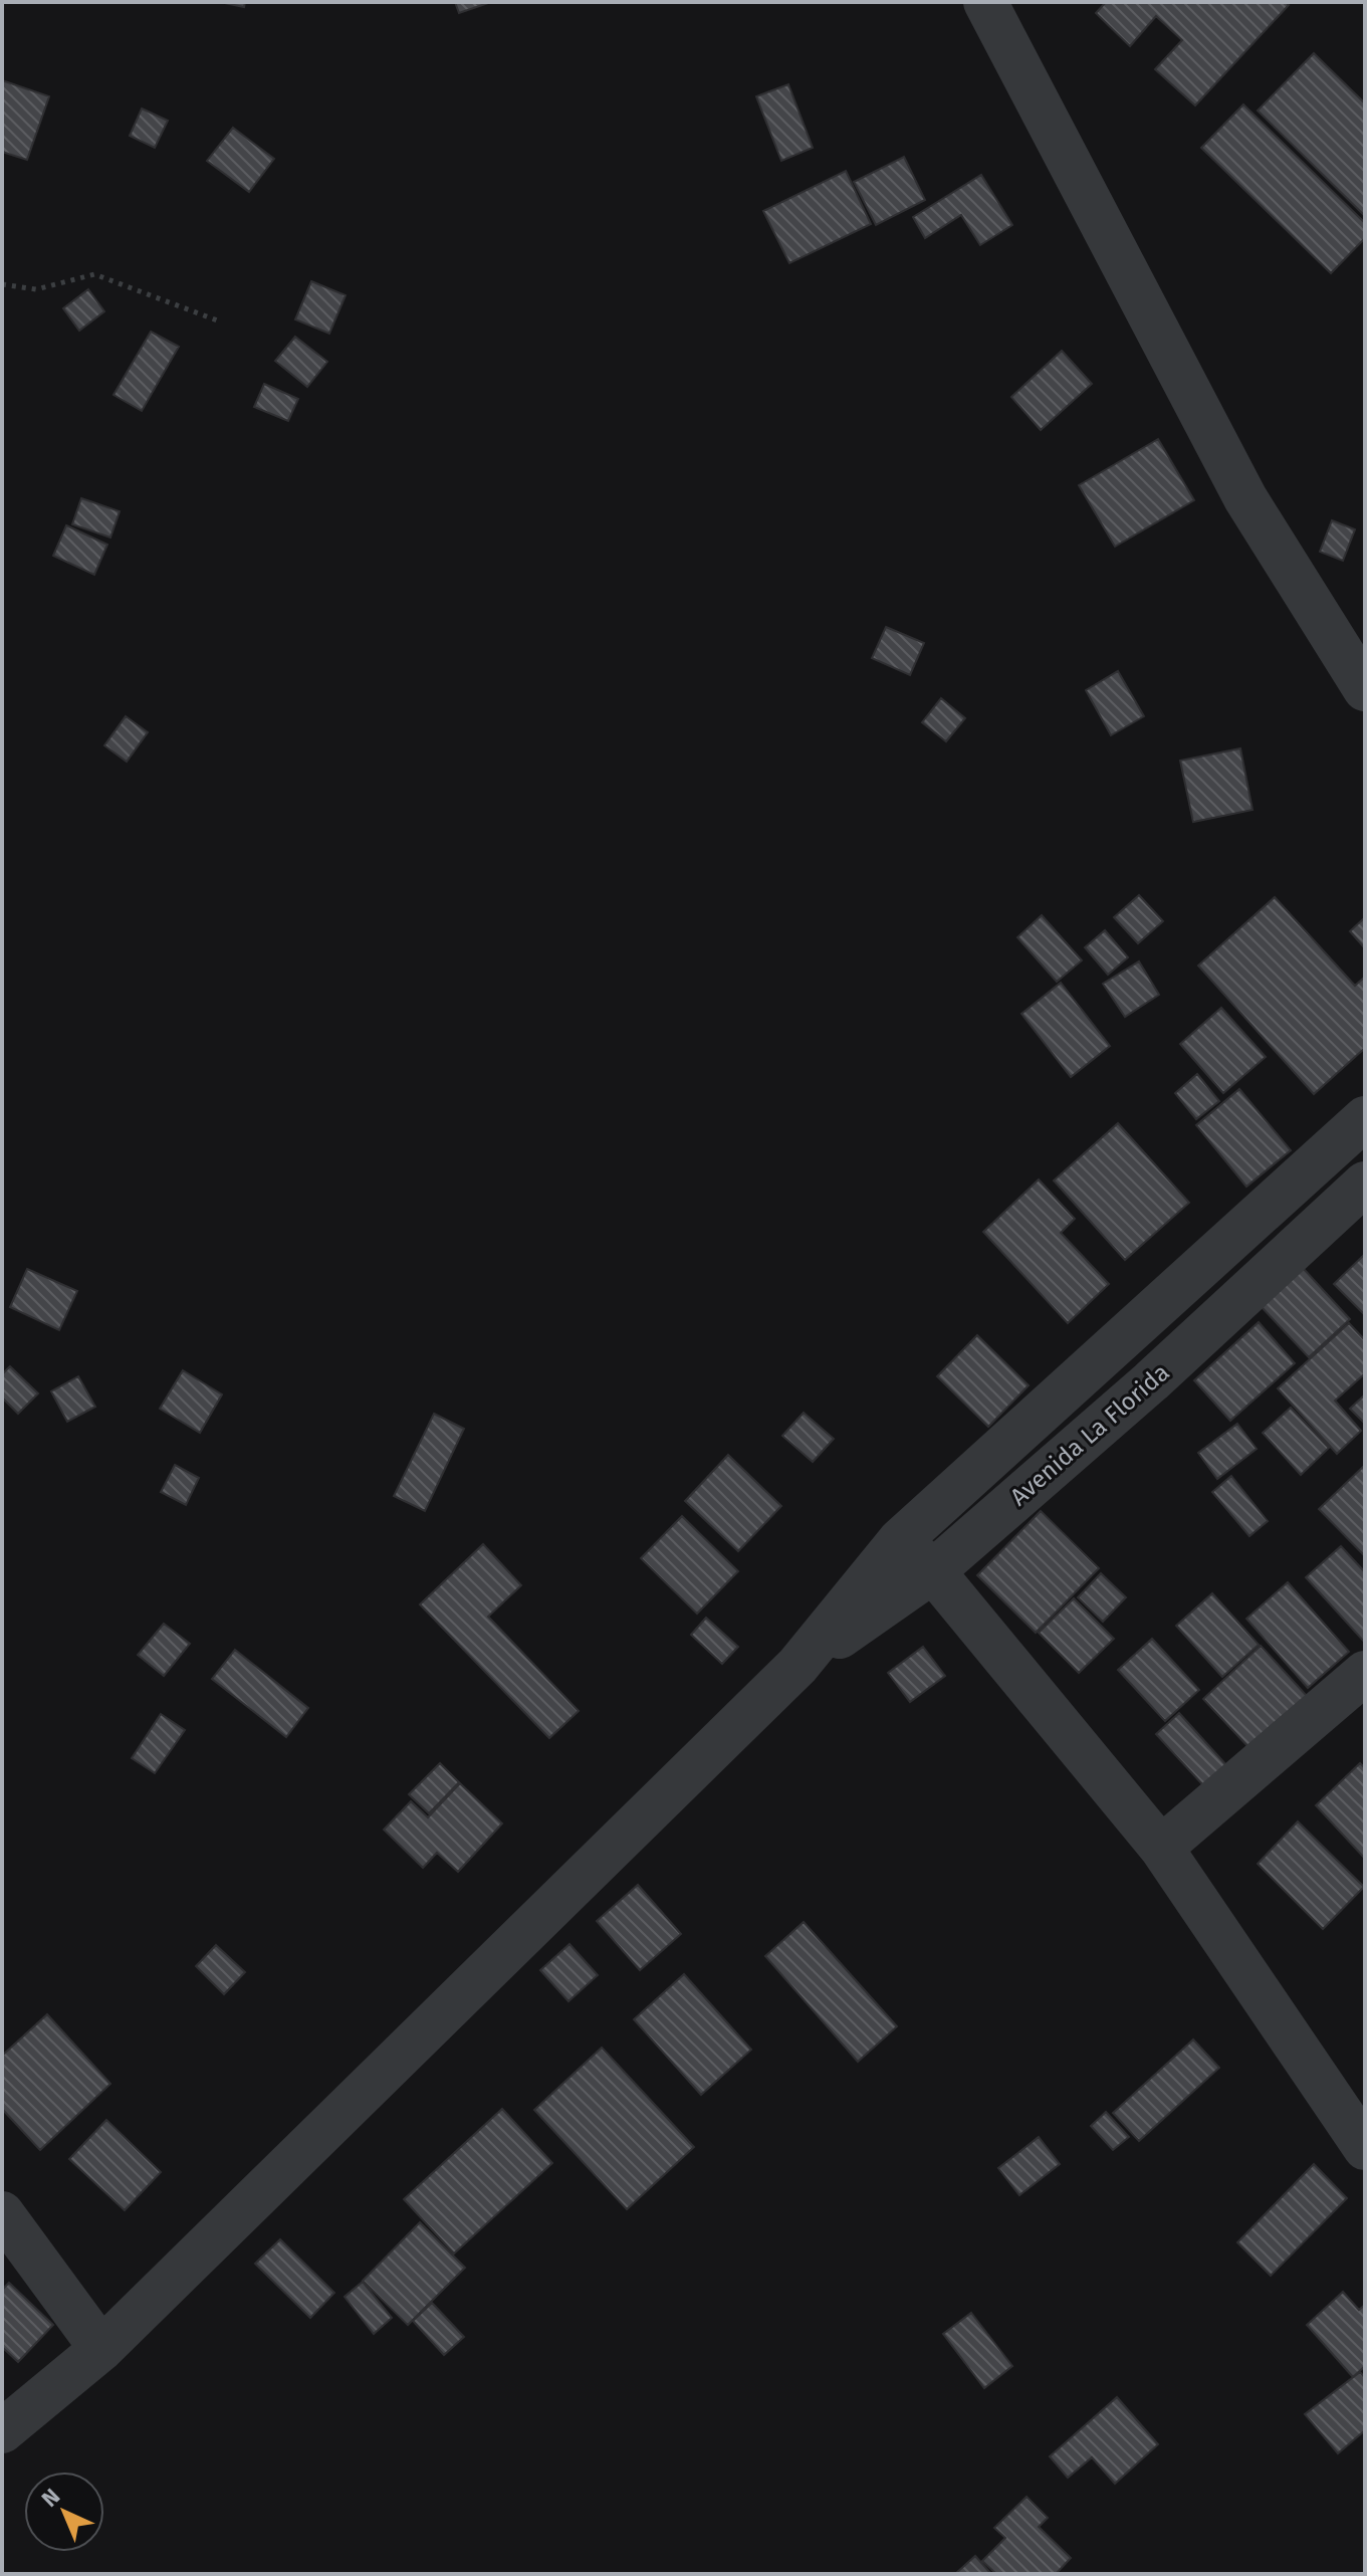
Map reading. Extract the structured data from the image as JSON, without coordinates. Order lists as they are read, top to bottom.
{
  "streets": {
    "street": ["Avenida La Florida"]
  },
  "north": "top left"
}
